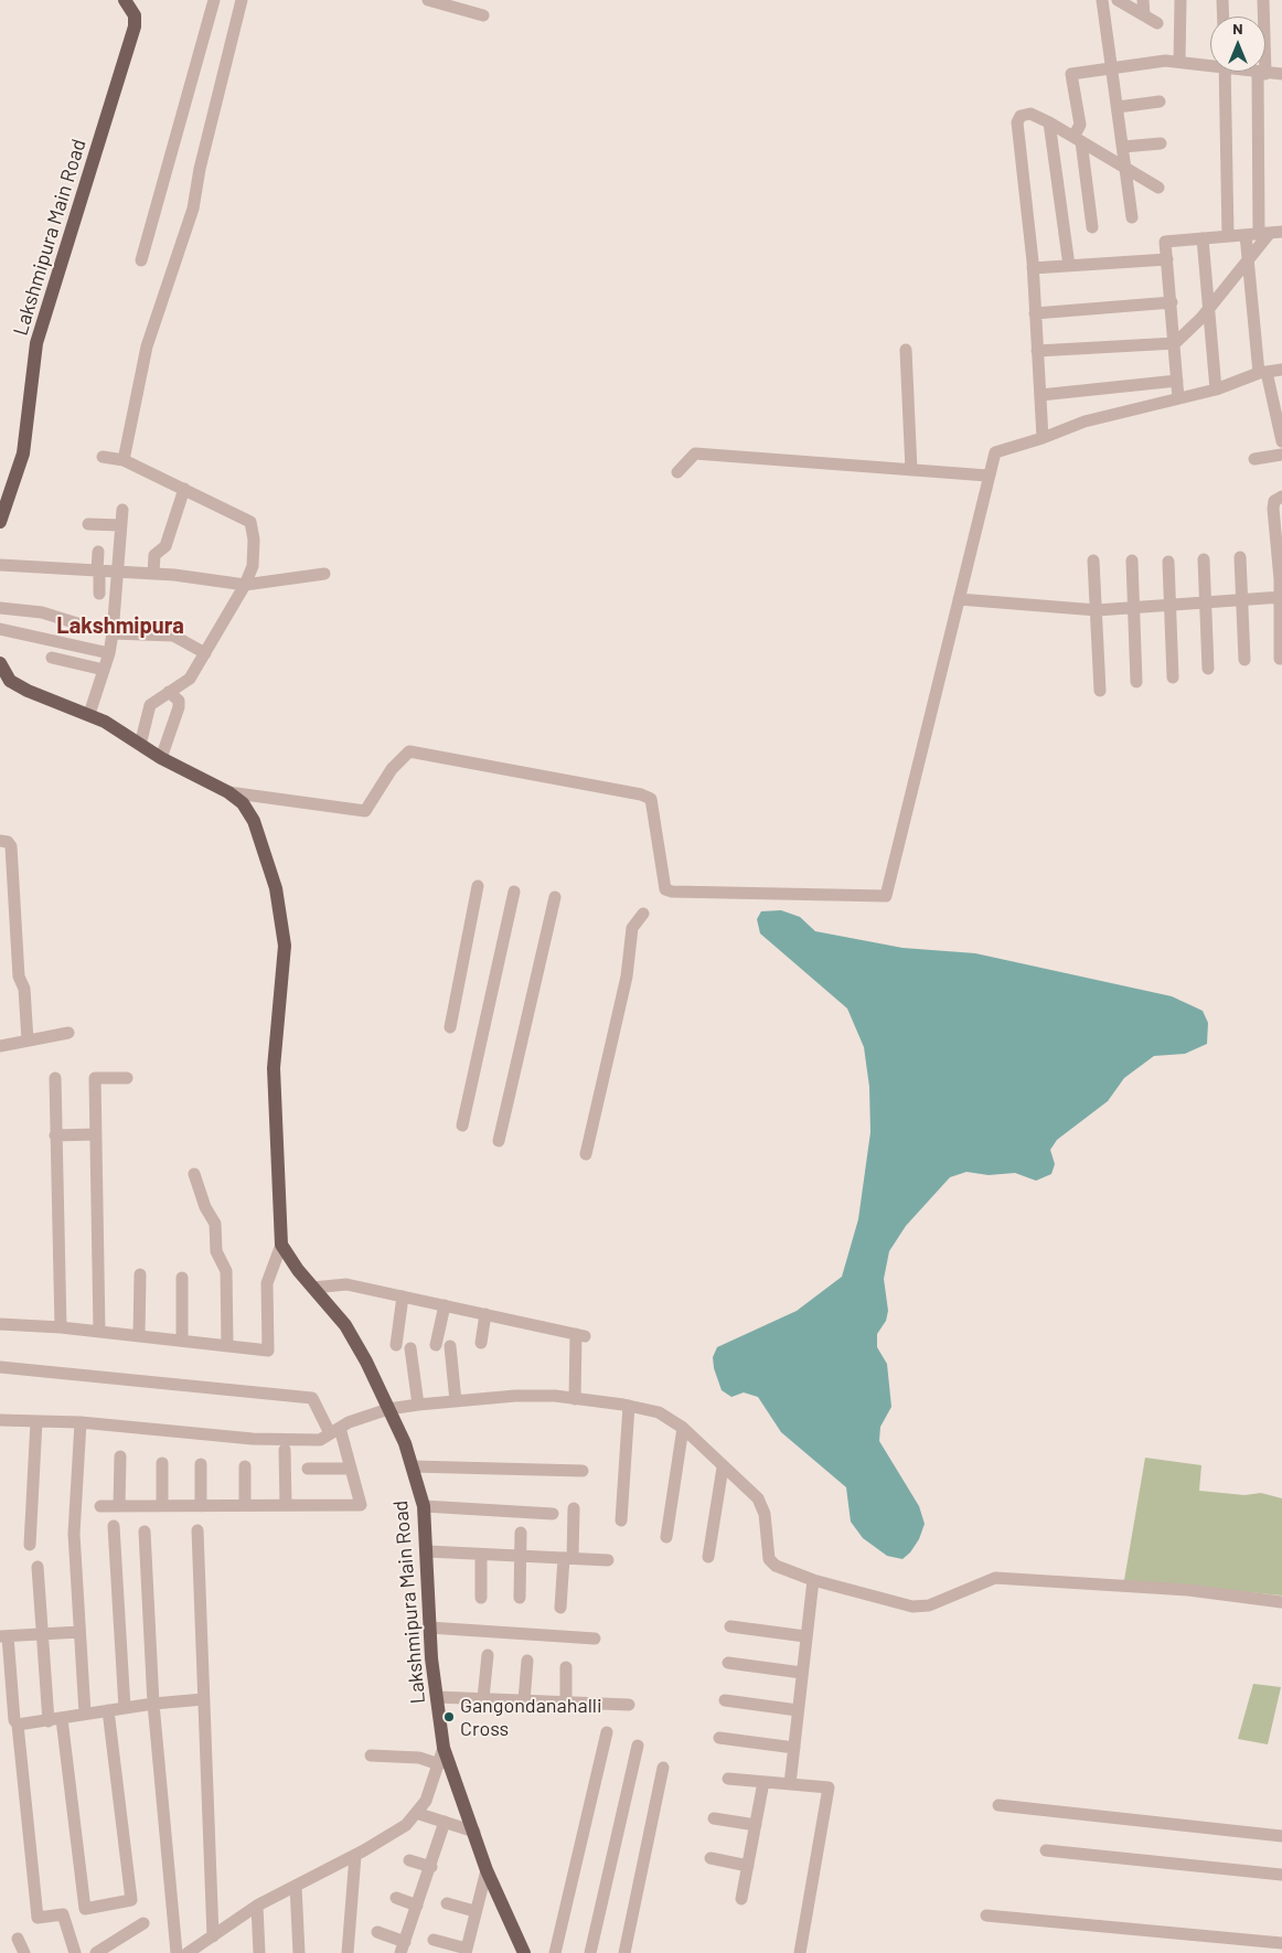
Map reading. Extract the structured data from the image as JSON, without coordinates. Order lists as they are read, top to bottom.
{
  "streets": {
    "main road": ["Lakshmipura Main Road"]
  },
  "districts": ["Lakshmipura"],
  "places": ["Gangondanahalli Cross"],
  "north": "top"
}
